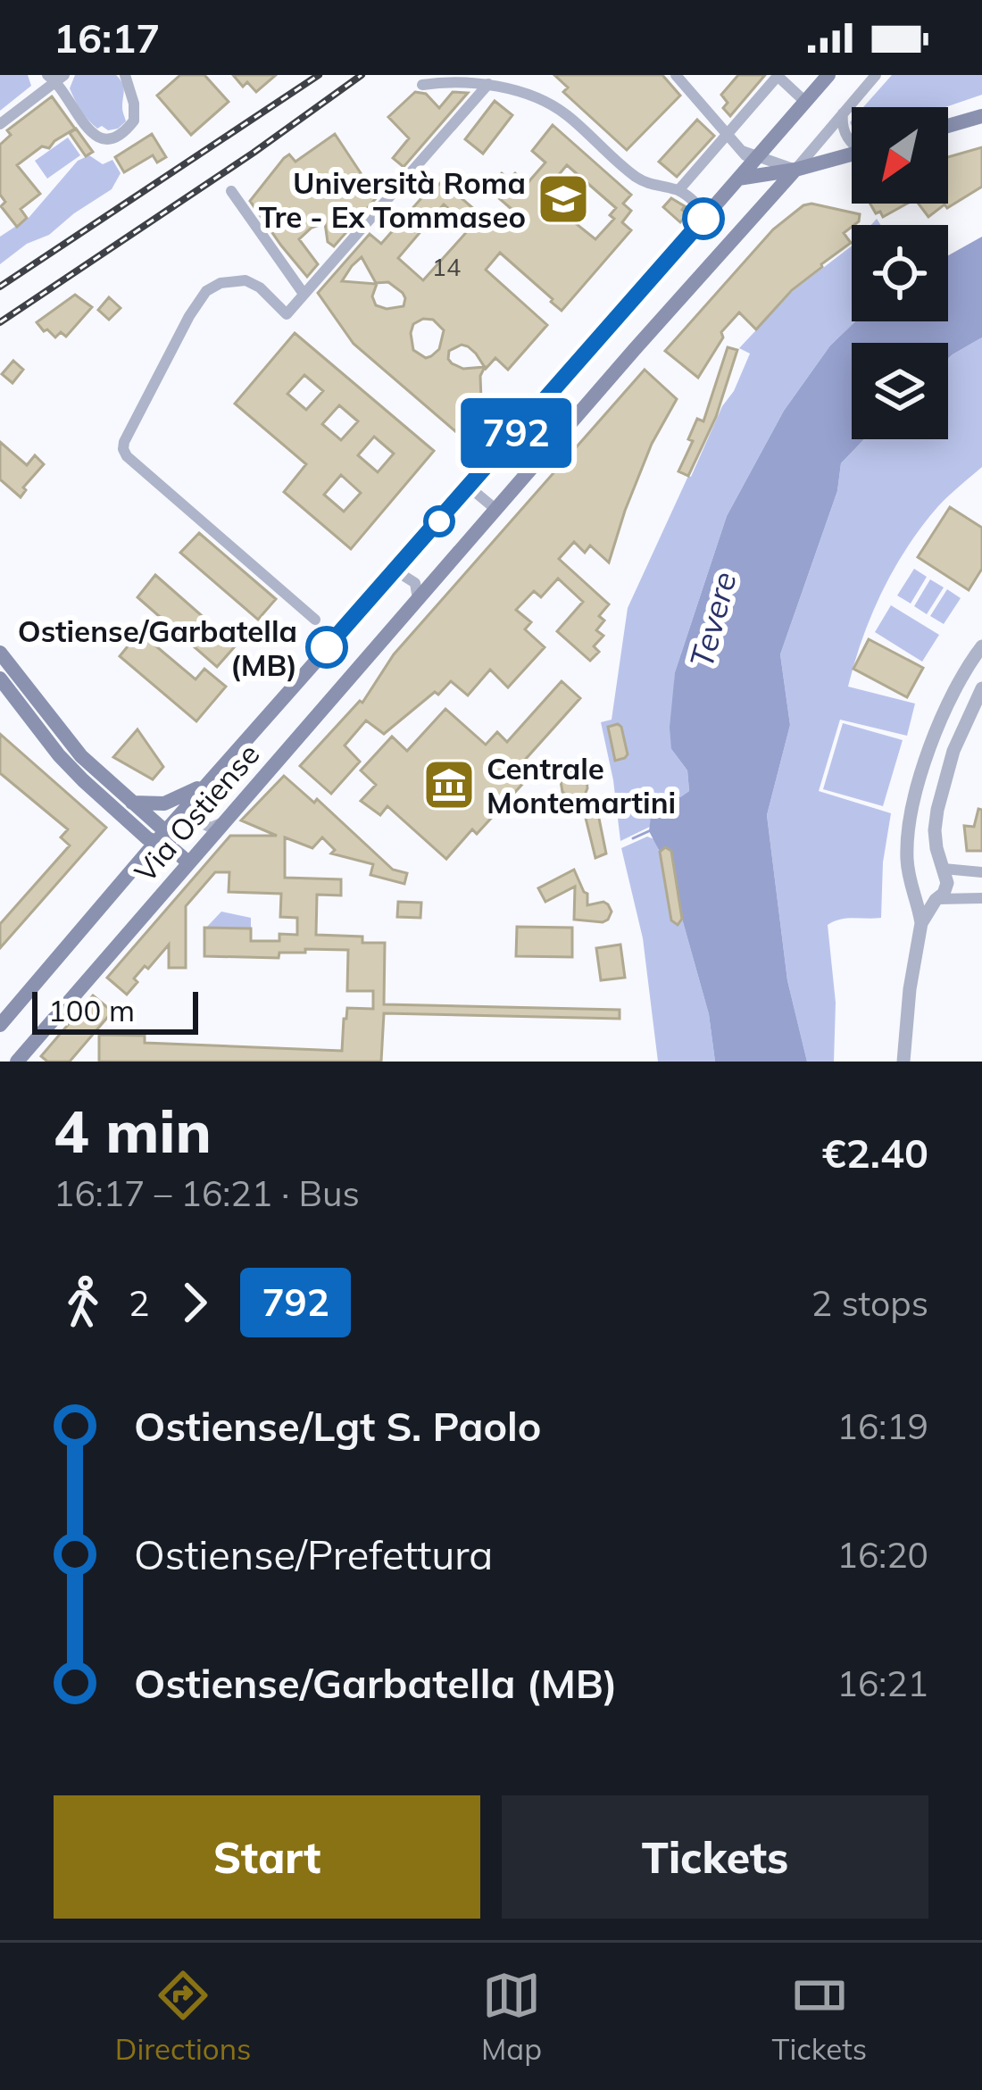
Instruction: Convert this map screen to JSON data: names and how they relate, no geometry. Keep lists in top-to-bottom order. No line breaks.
{"streets":{"main road":["Via Ostiense"]},"water":["Tevere"],"places":{"school or university":["Università Roma Tre - Ex Tommaseo"],"other":["Ostiense/Garbatella (MB)"],"museum":["Centrale Montemartini"]},"lines":["bus line 792"],"house_numbers":["14"],"scale_bar":"100 m","north":"bottom left","page":{"status":"16:17","on_map":"792","scale":"100 m","heading":["4 min","16:17 – 16:21 · Bus","€2.40"],"legs":["2","792","2 stops"],"list":[{"name":"Ostiense/Lgt S. Paolo","value":"16:19"},{"name":"Ostiense/Prefettura","value":"16:20"},{"name":"Ostiense/Garbatella (MB)","value":"16:21"}],"buttons":["Start","Tickets"],"tabs":["Directions","Map","Tickets"]}}
